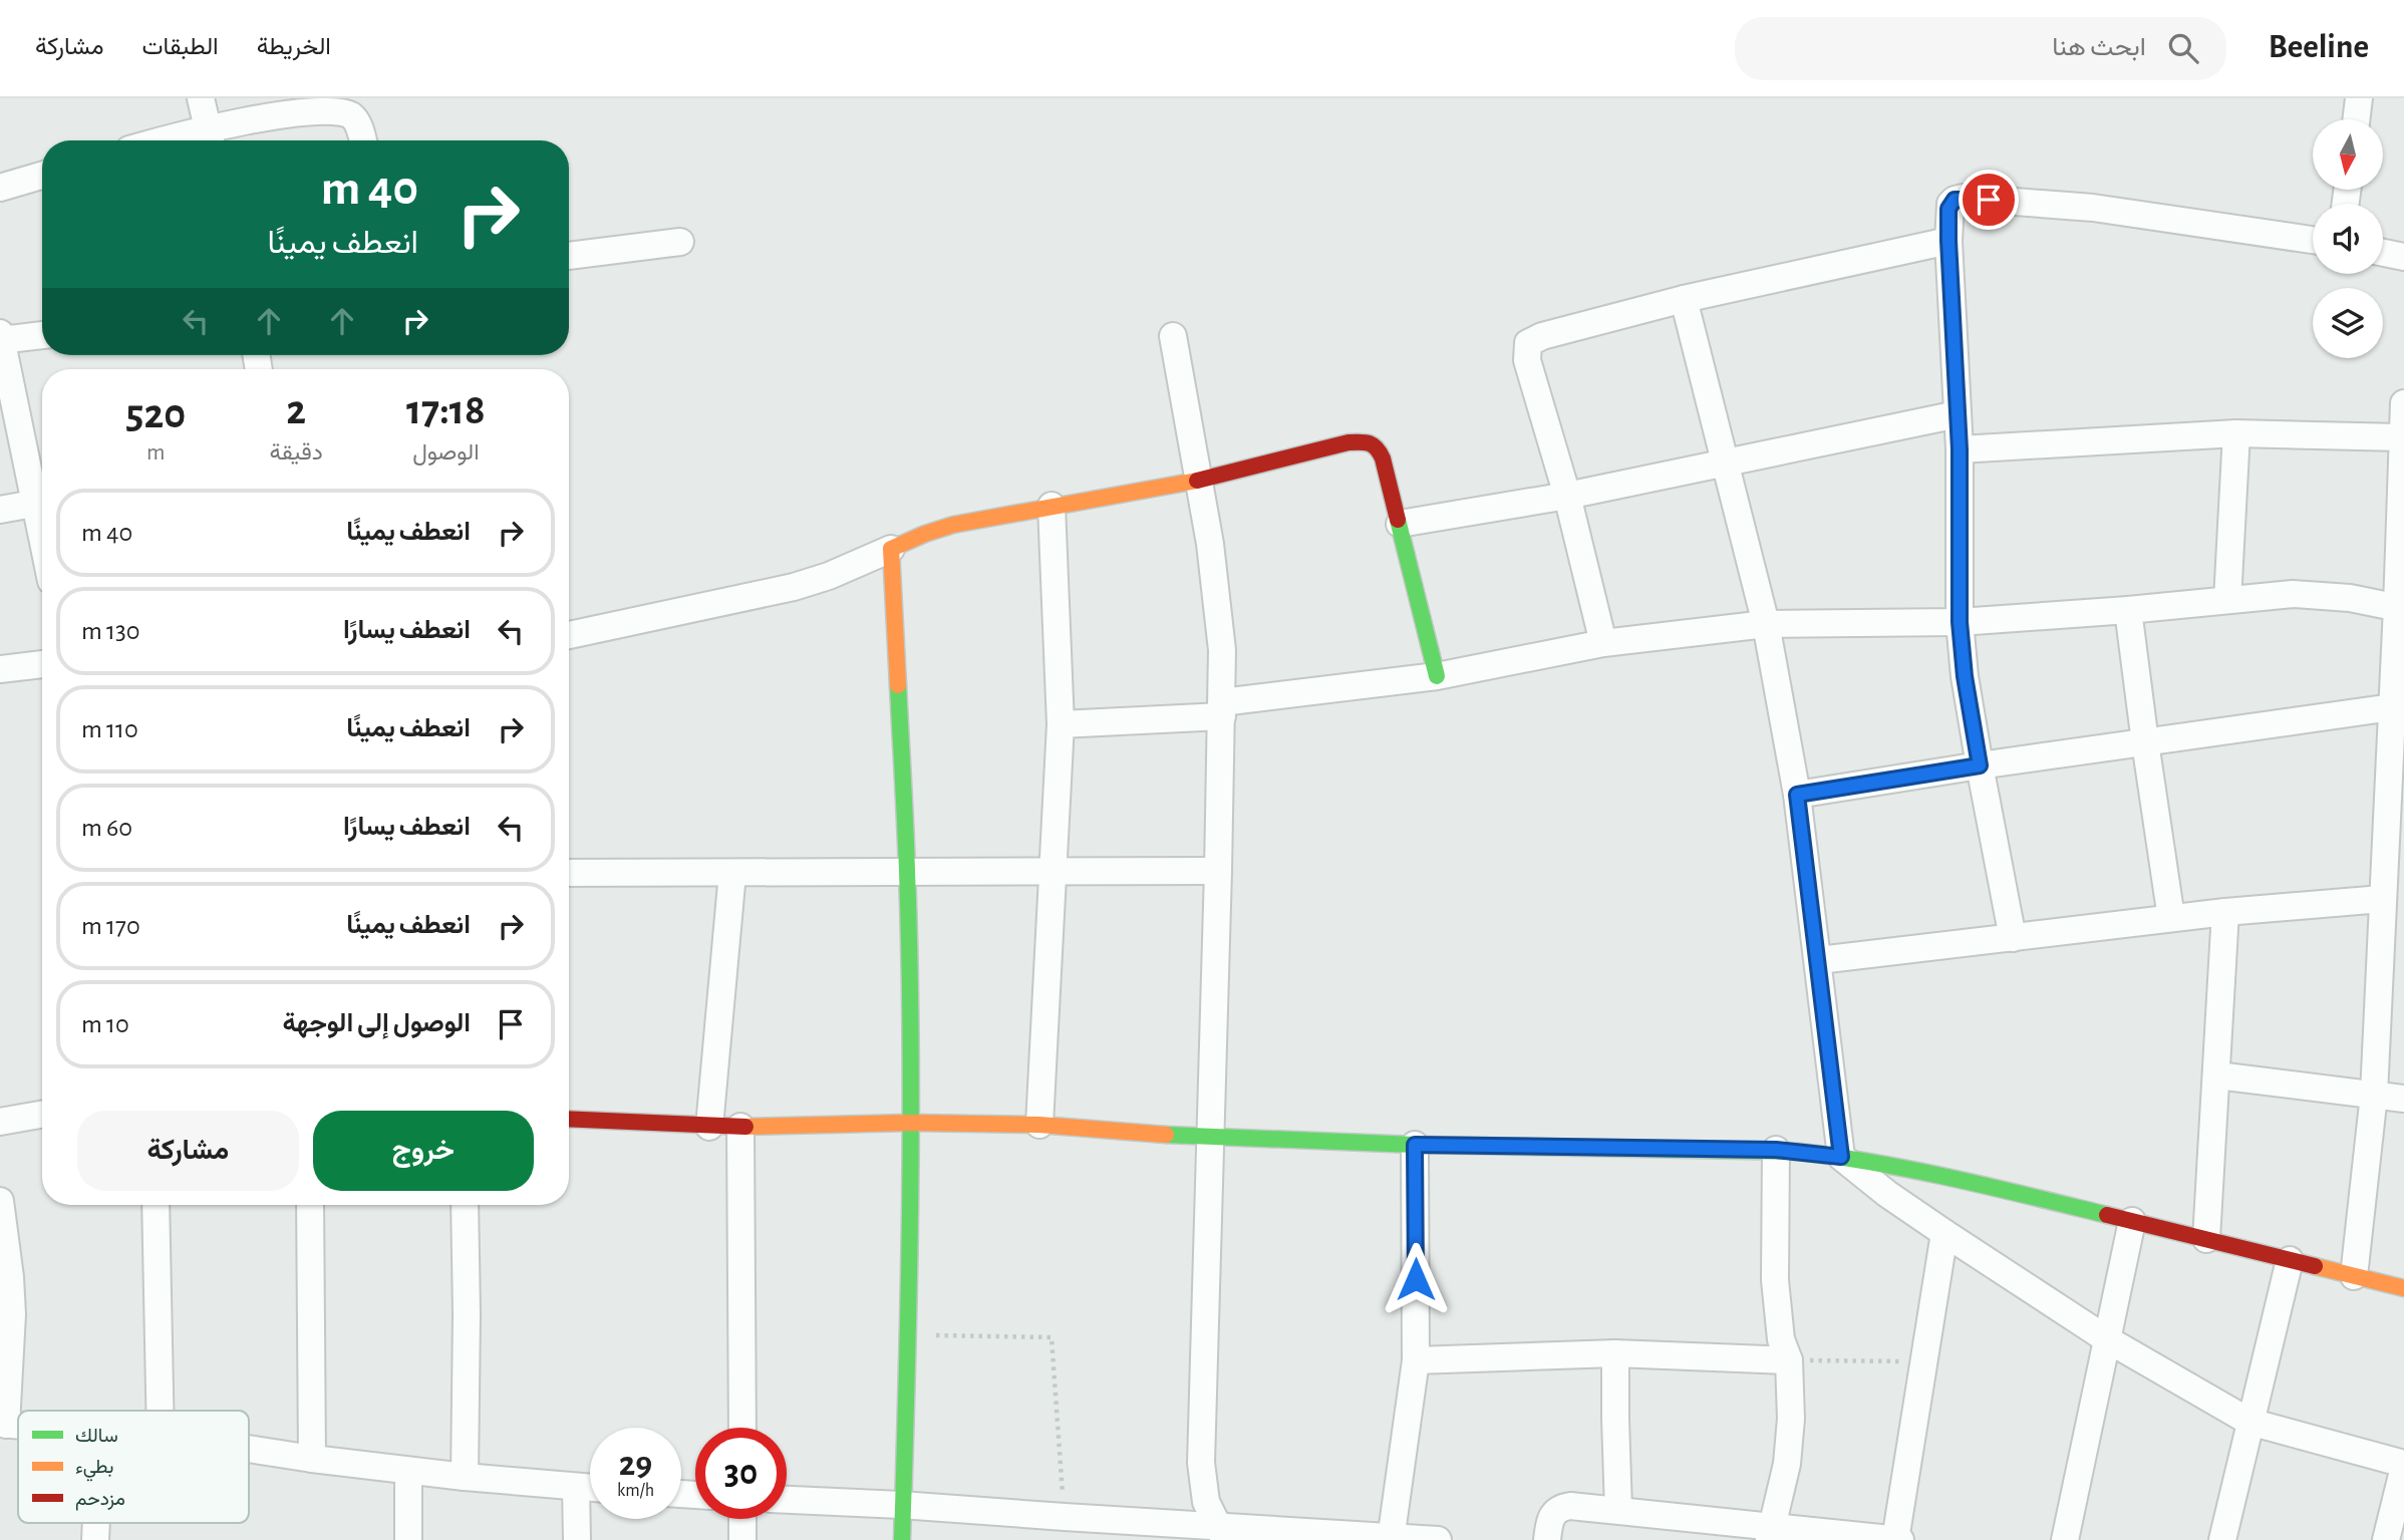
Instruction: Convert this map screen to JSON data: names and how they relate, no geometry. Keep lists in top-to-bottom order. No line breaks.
{"legend":["سالك","بطيء","مزدحم"],"north":"bottom","page":{"header":"Beeline","search":"ابحث هنا","nav":["الخريطة","الطبقات","مشاركة"],"turn":["40 m","انعطف يمينًا"],"eta":["17:18","الوصول","2","دقيقة","520","m"],"list":[{"name":"انعطف يمينًا","value":"40 m"},{"name":"انعطف يسارًا","value":"130 m"},{"name":"انعطف يمينًا","value":"110 m"},{"name":"انعطف يسارًا","value":"60 m"},{"name":"انعطف يمينًا","value":"170 m"},{"name":"الوصول إلى الوجهة","value":"10 m"}],"buttons":["خروج","مشاركة"],"speed":"29 km/h","limit":"30"}}
